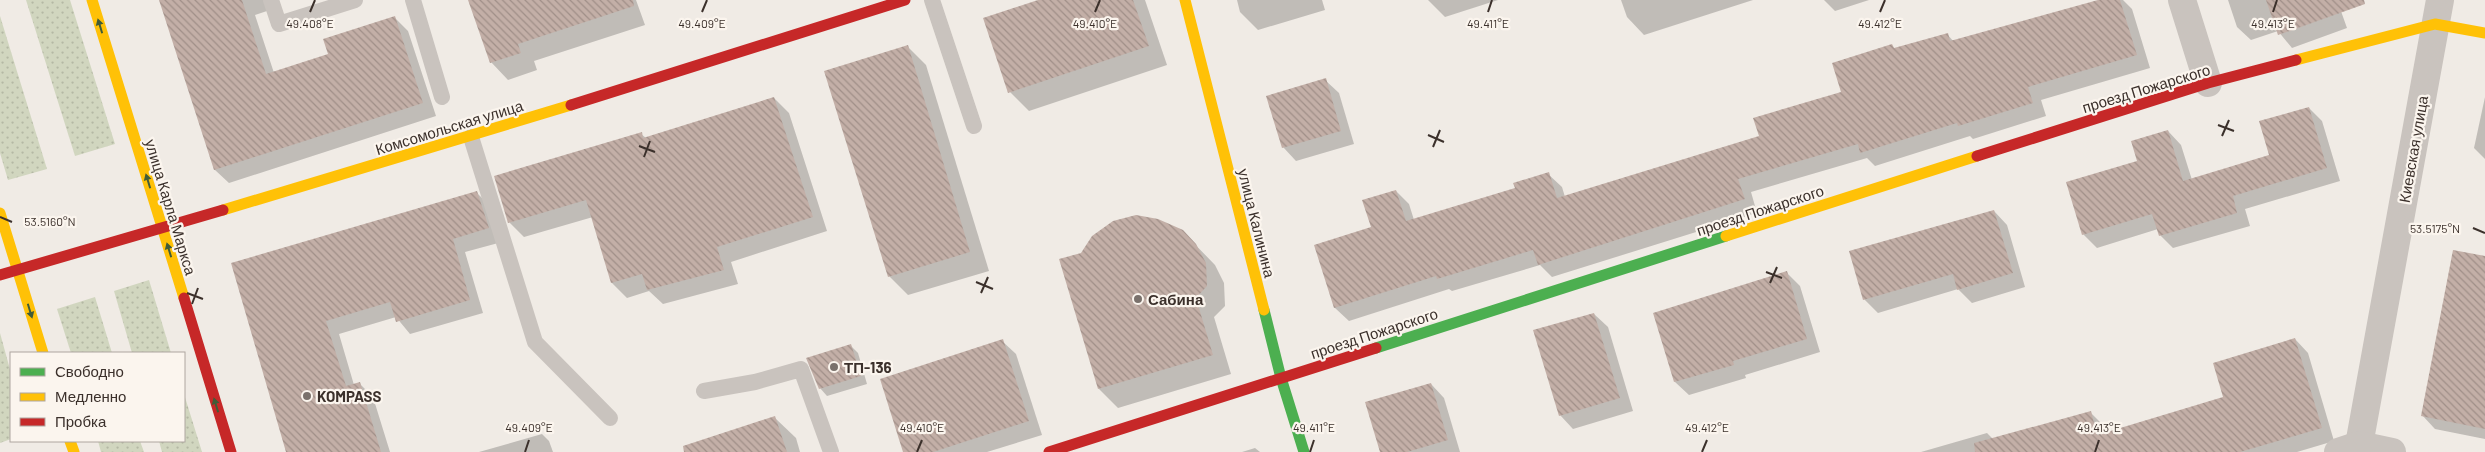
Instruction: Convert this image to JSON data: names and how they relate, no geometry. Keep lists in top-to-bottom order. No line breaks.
{"streets":{"street":["проезд Пожарского","Комсомольская улица","Киевская улица","улица Карла Маркса","улица Калинина"]},"crossings":[["проезд Пожарского","Киевская улица"],["проезд Пожарского","улица Калинина"],["Комсомольская улица","улица Карла Маркса"]],"one_way":["улица Карла Маркса"],"places":["Сабина","ТП-136","KOMPASS"],"legend":["Свободно","Медленно","Пробка"],"coordinates":["49.409°E","49.410°E","49.408°E","49.411°E","49.412°E","49.413°E","53.5160°N","53.5175°N"]}
